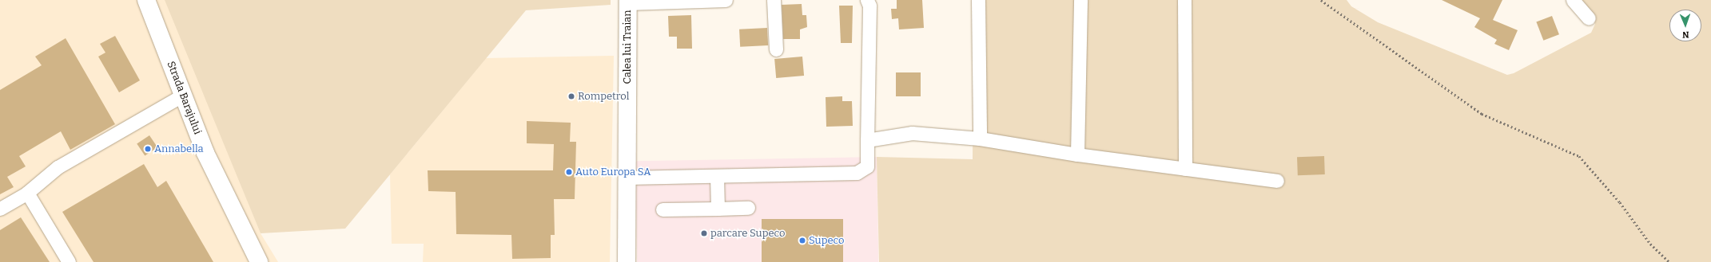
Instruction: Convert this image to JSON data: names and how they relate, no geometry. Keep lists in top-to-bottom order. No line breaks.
{"streets":{"main road":["Calea lui Traian","Strada Barajului"]},"places":["Rompetrol","Annabella","Auto Europa SA","parcare Supeco","Supeco"],"north":"bottom"}
